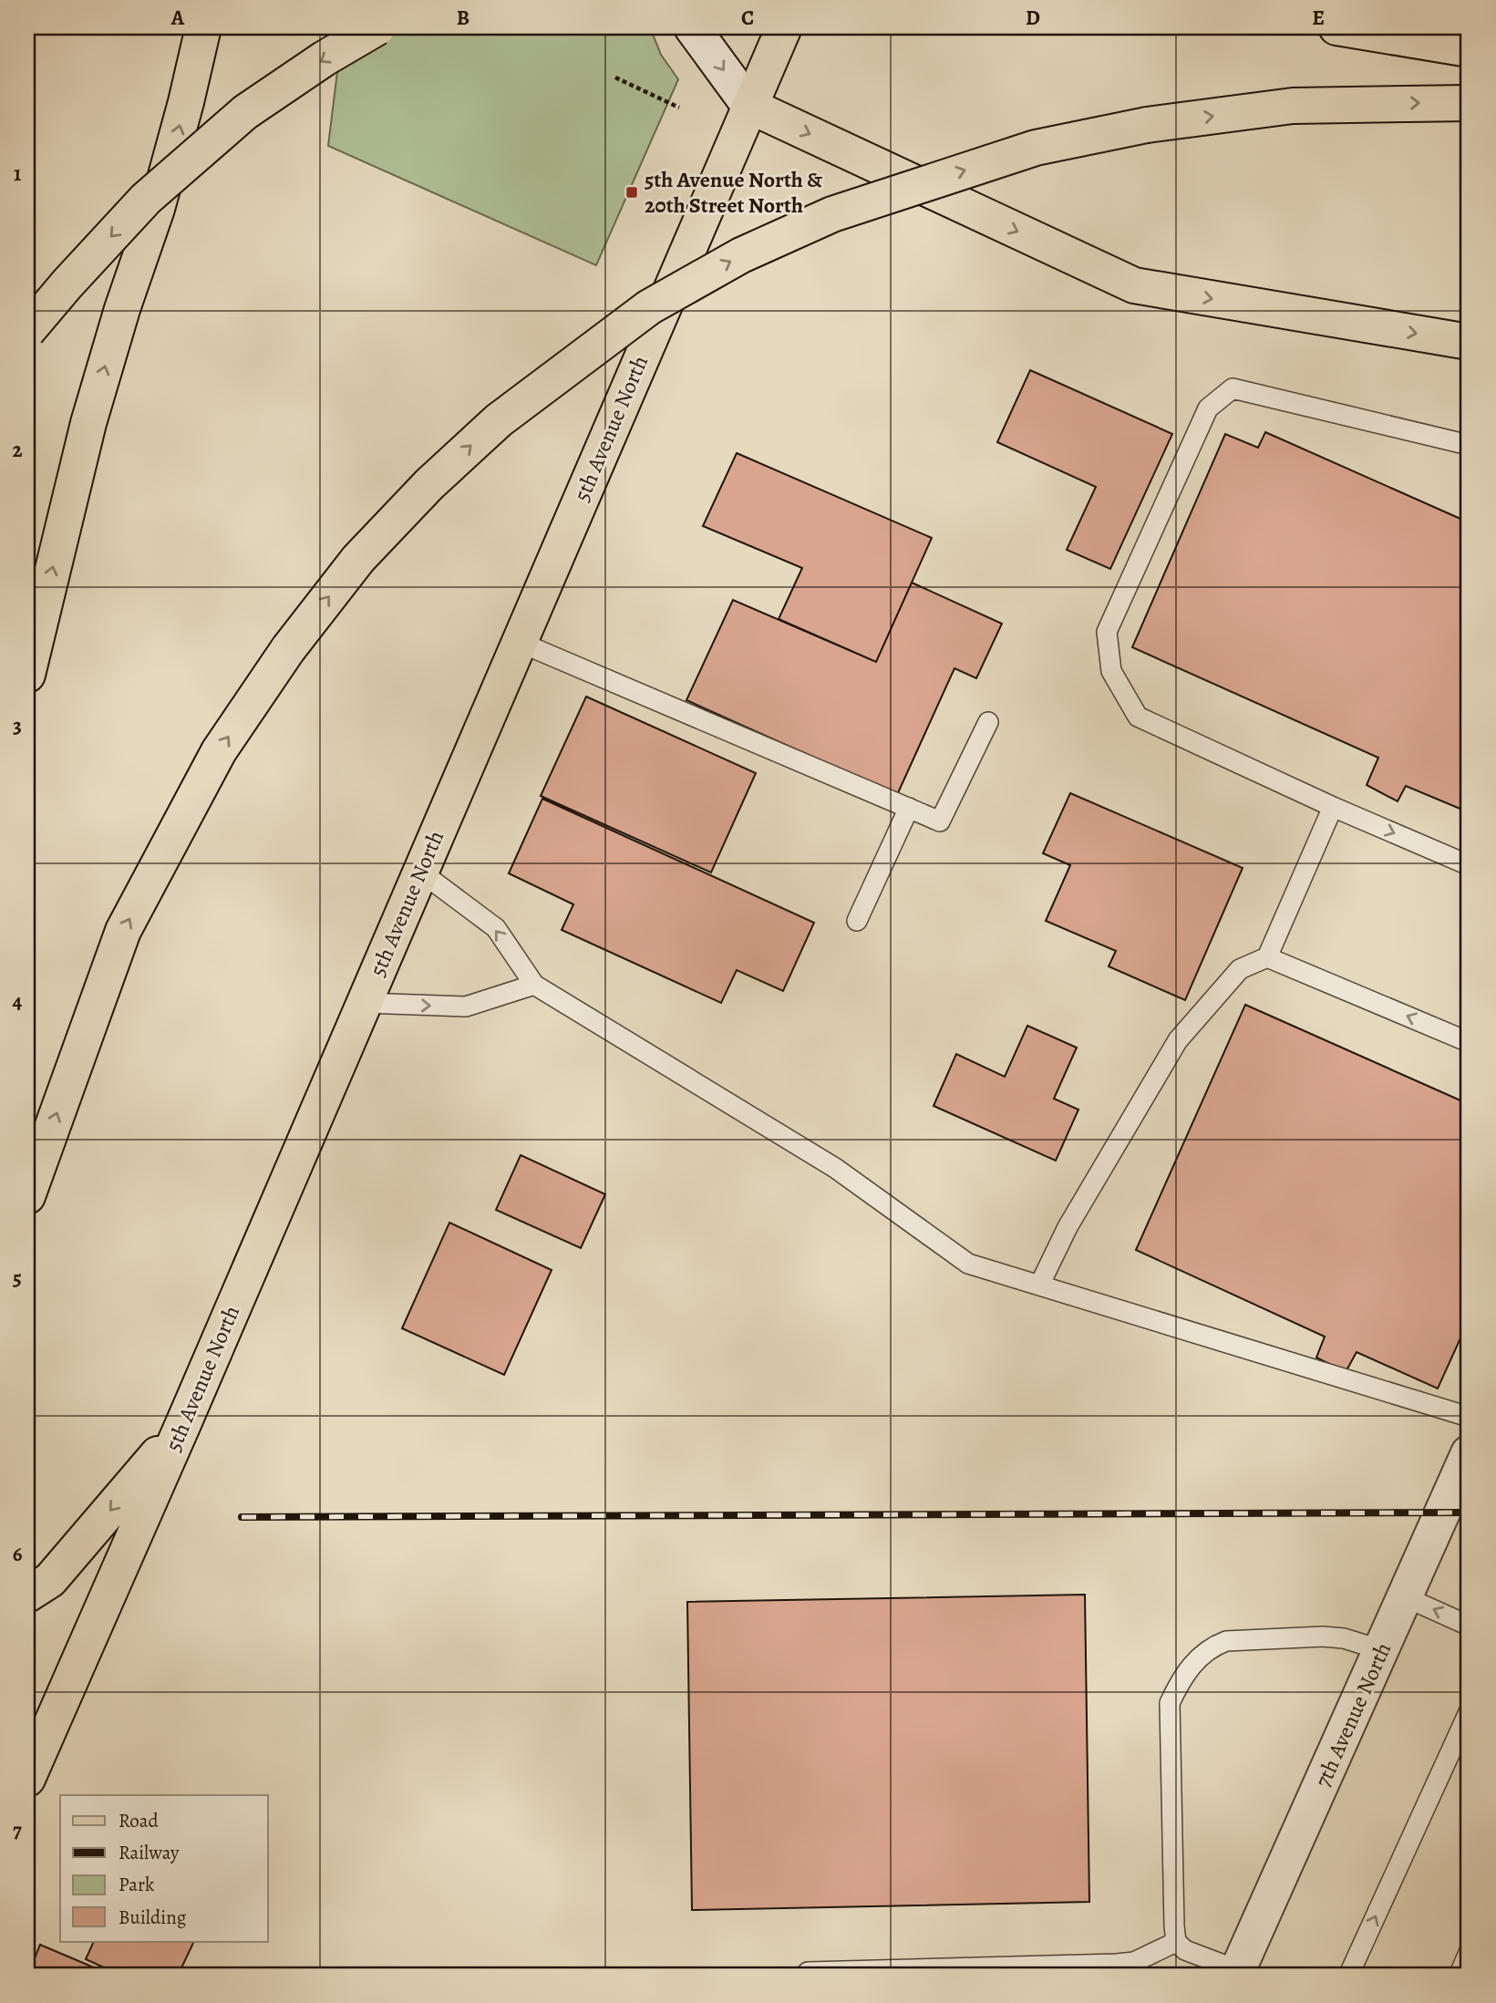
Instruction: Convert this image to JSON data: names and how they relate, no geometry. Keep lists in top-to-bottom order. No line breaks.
{"streets":{"main road":["5th Avenue North"],"street":["7th Avenue North"]},"places":{"transit":["5th Avenue North & 20th Street North"]},"legend":["Road","Railway","Park","Building"],"grid":{"columns":["A","B","C","D","E"],"rows":["1","2","3","4","5","6","7"]}}
